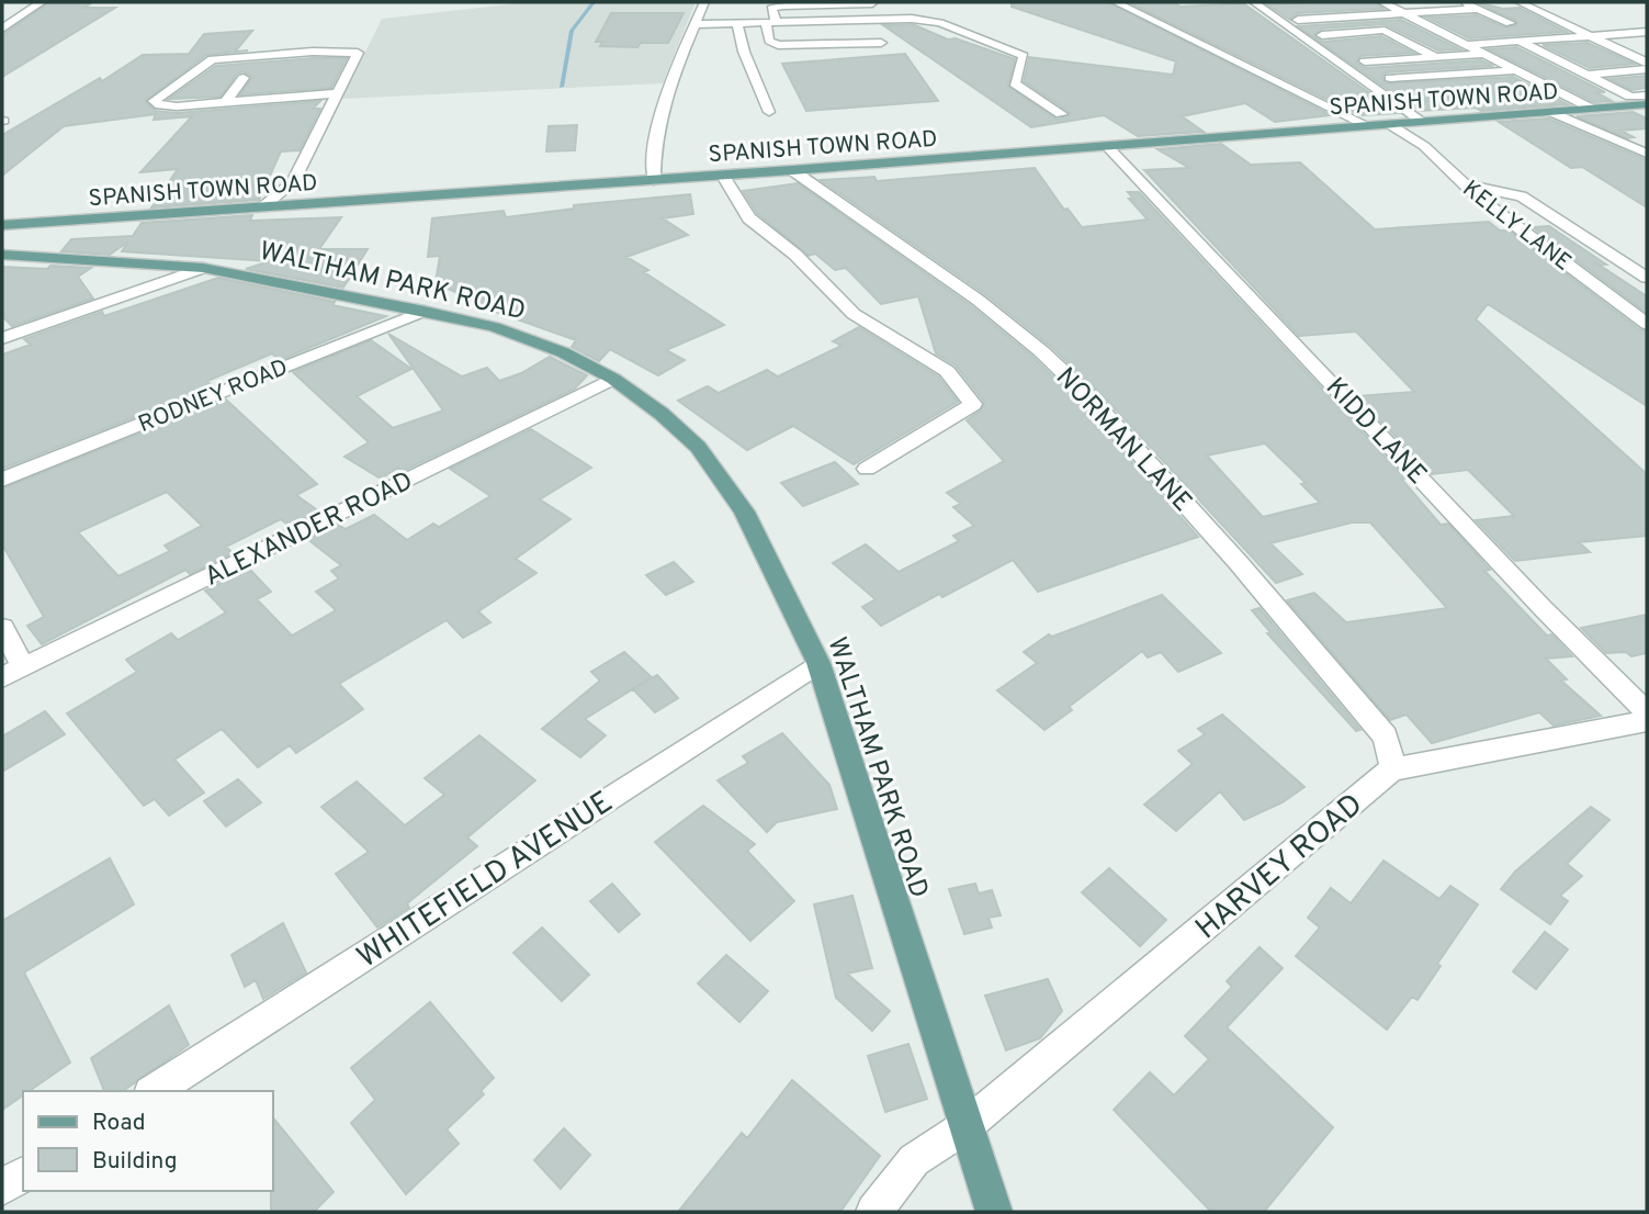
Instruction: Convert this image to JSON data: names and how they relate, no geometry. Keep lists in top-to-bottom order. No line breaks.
{"streets":{"main road":["SPANISH TOWN ROAD","WALTHAM PARK ROAD"],"street":["KELLY LANE","RODNEY ROAD","KIDD LANE","NORMAN LANE","ALEXANDER ROAD","HARVEY ROAD","WHITEFIELD AVENUE"]},"crossings":[["SPANISH TOWN ROAD","KELLY LANE"],["SPANISH TOWN ROAD","KIDD LANE"],["SPANISH TOWN ROAD","NORMAN LANE"],["WALTHAM PARK ROAD","RODNEY ROAD"],["WALTHAM PARK ROAD","ALEXANDER ROAD"],["WALTHAM PARK ROAD","HARVEY ROAD"],["WALTHAM PARK ROAD","WHITEFIELD AVENUE"],["NORMAN LANE","HARVEY ROAD"]],"legend":["Road","Building"]}
